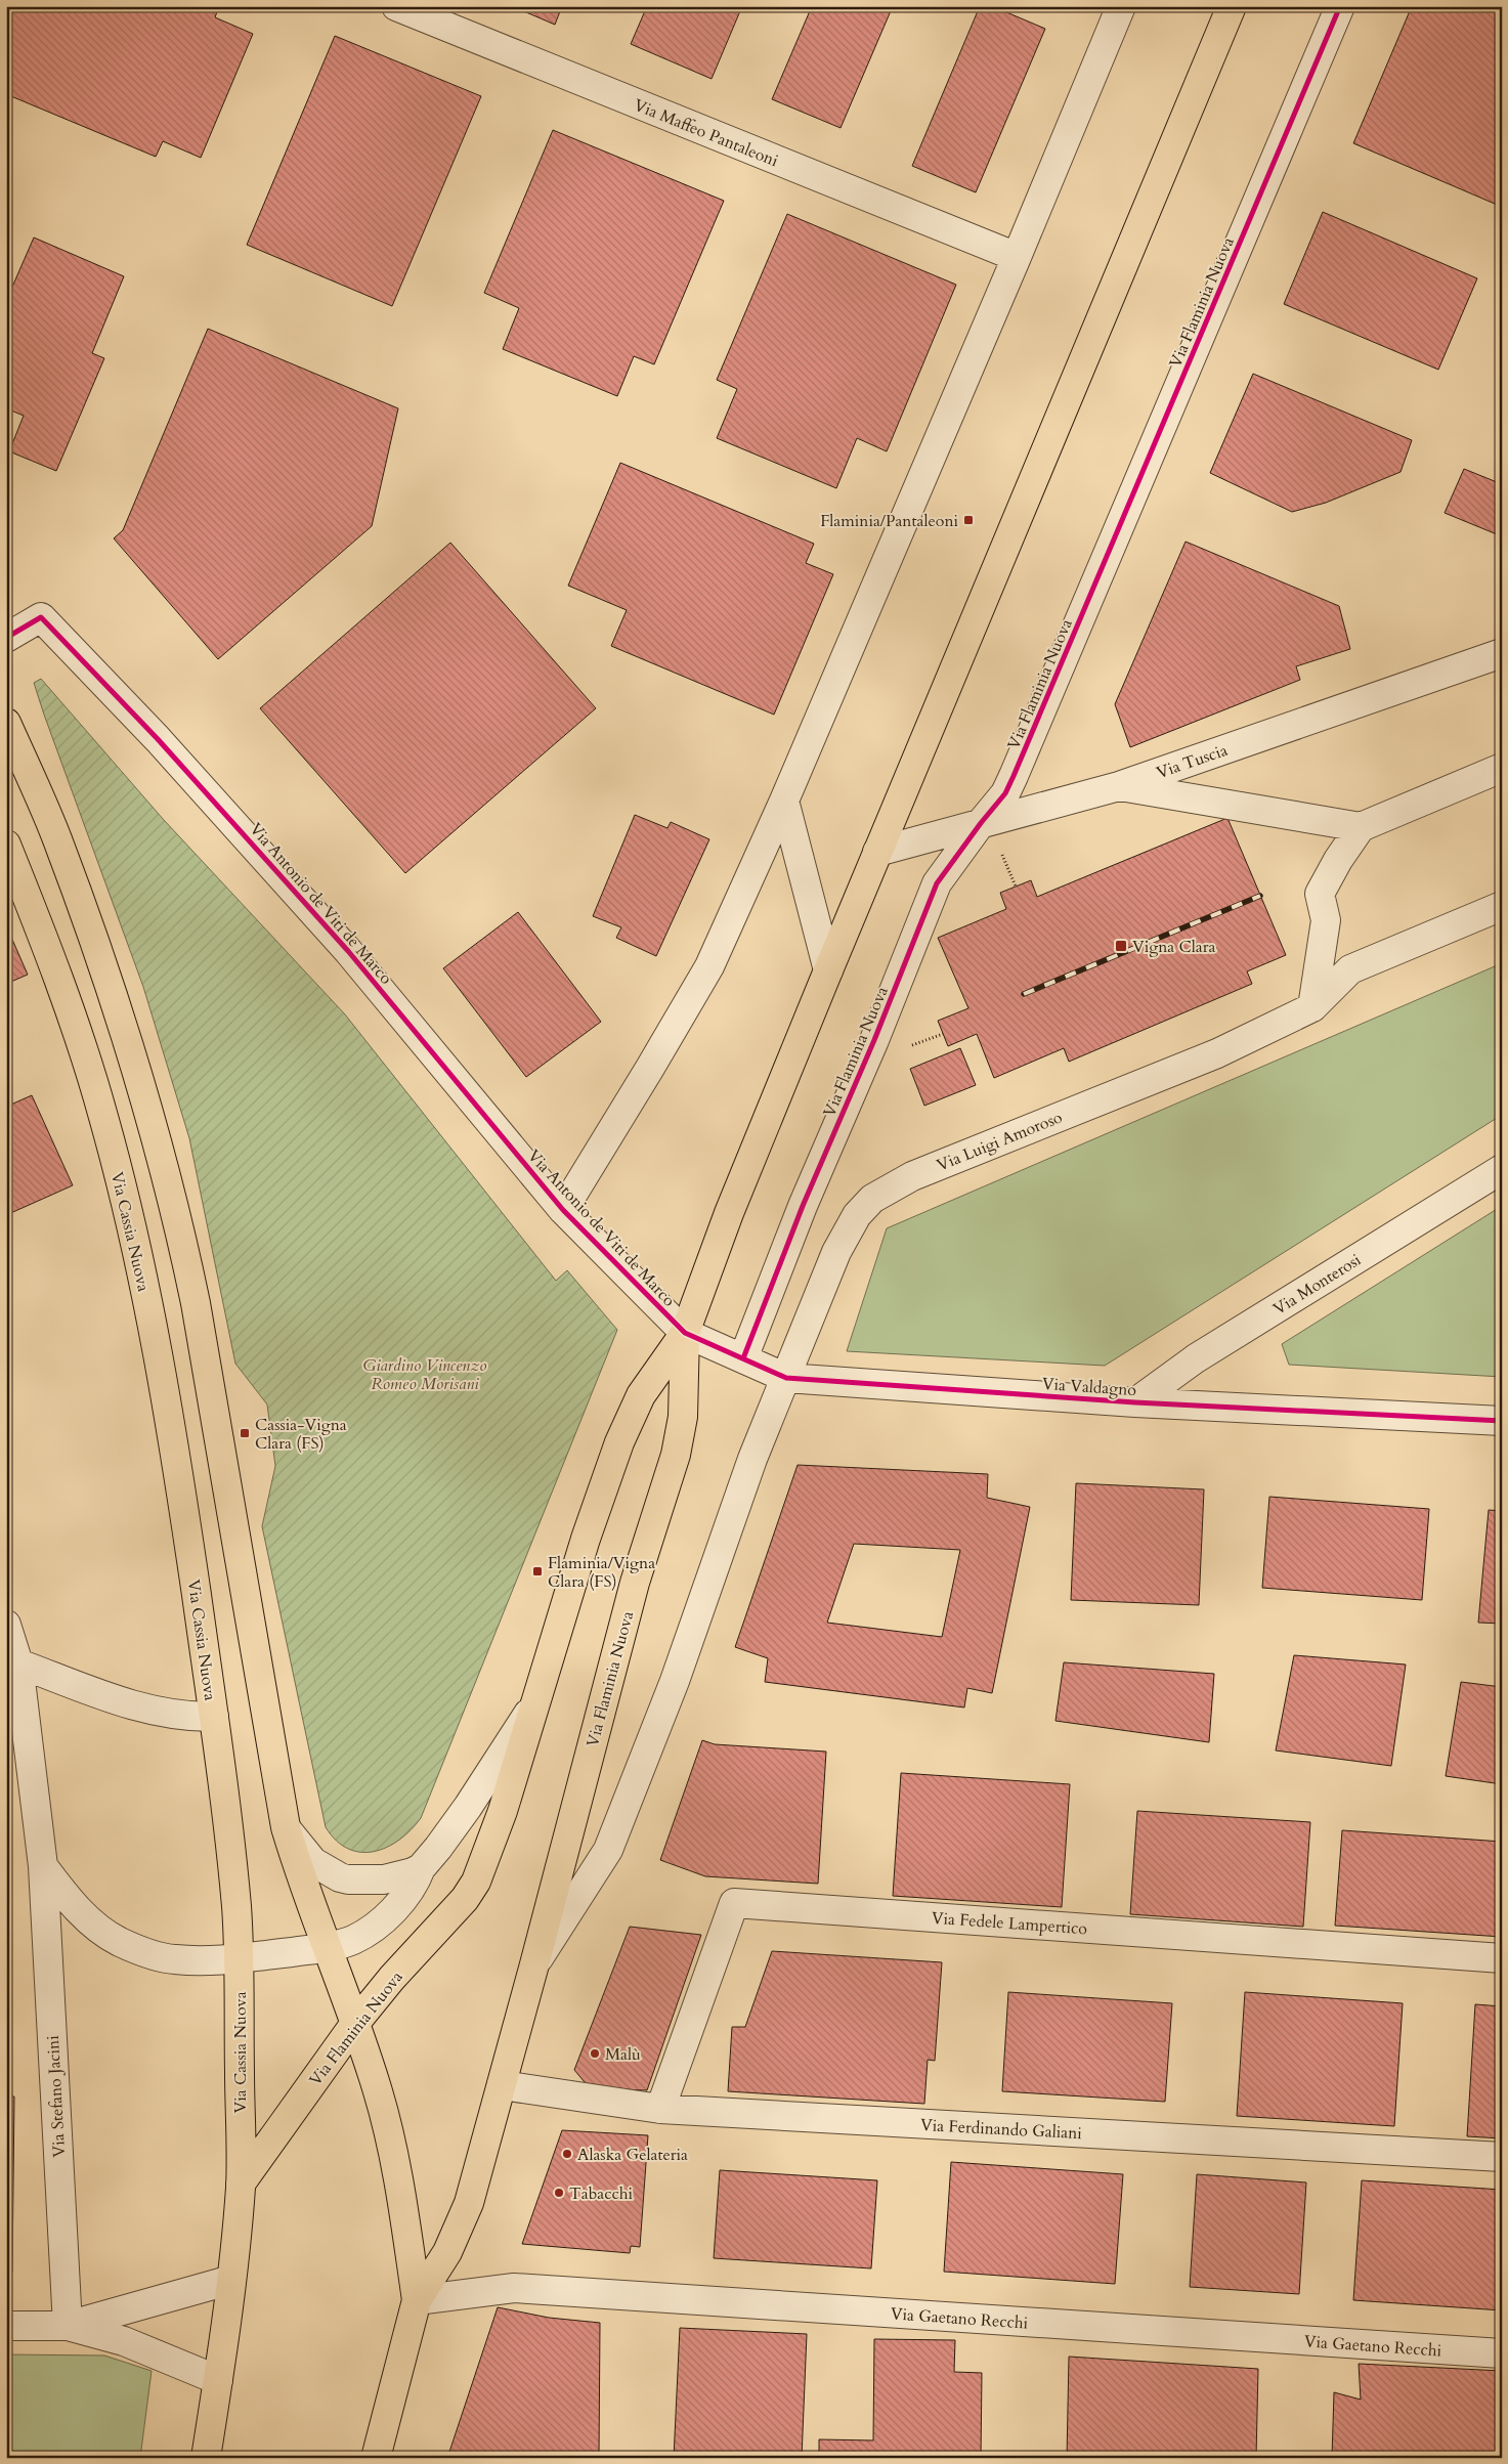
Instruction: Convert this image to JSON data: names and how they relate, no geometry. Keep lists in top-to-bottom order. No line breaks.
{"streets":{"main road":["Via Flaminia Nuova","Via Cassia Nuova"],"street":["Via Maffeo Pantaleoni","Via Tuscia","Via Antonio de Viti de Marco","Via Luigi Amoroso","Via Monterosi","Via Valdagno","Via Fedele Lampertico","Via Stefano Jacini","Via Ferdinando Galiani","Via Gaetano Recchi"]},"crossings":[["Via Flaminia Nuova","Via Tuscia"],["Via Flaminia Nuova","Via Antonio de Viti de Marco"],["Via Flaminia Nuova","Via Luigi Amoroso"],["Via Flaminia Nuova","Via Cassia Nuova"],["Via Flaminia Nuova","Via Valdagno"],["Via Flaminia Nuova","Via Ferdinando Galiani"],["Via Flaminia Nuova","Via Gaetano Recchi"],["Via Antonio de Viti de Marco","Via Valdagno"],["Via Luigi Amoroso","Via Valdagno"],["Via Monterosi","Via Valdagno"],["Via Fedele Lampertico","Via Ferdinando Galiani"]],"parks":["Giardino Vincenzo Romeo Morisani"],"places":{"transit":["Flaminia/Pantaleoni","Vigna Clara","Cassia-Vigna Clara (FS)","Flaminia/Vigna Clara (FS)"],"other":["Malù","Alaska Gelateria","Tabacchi"]}}
